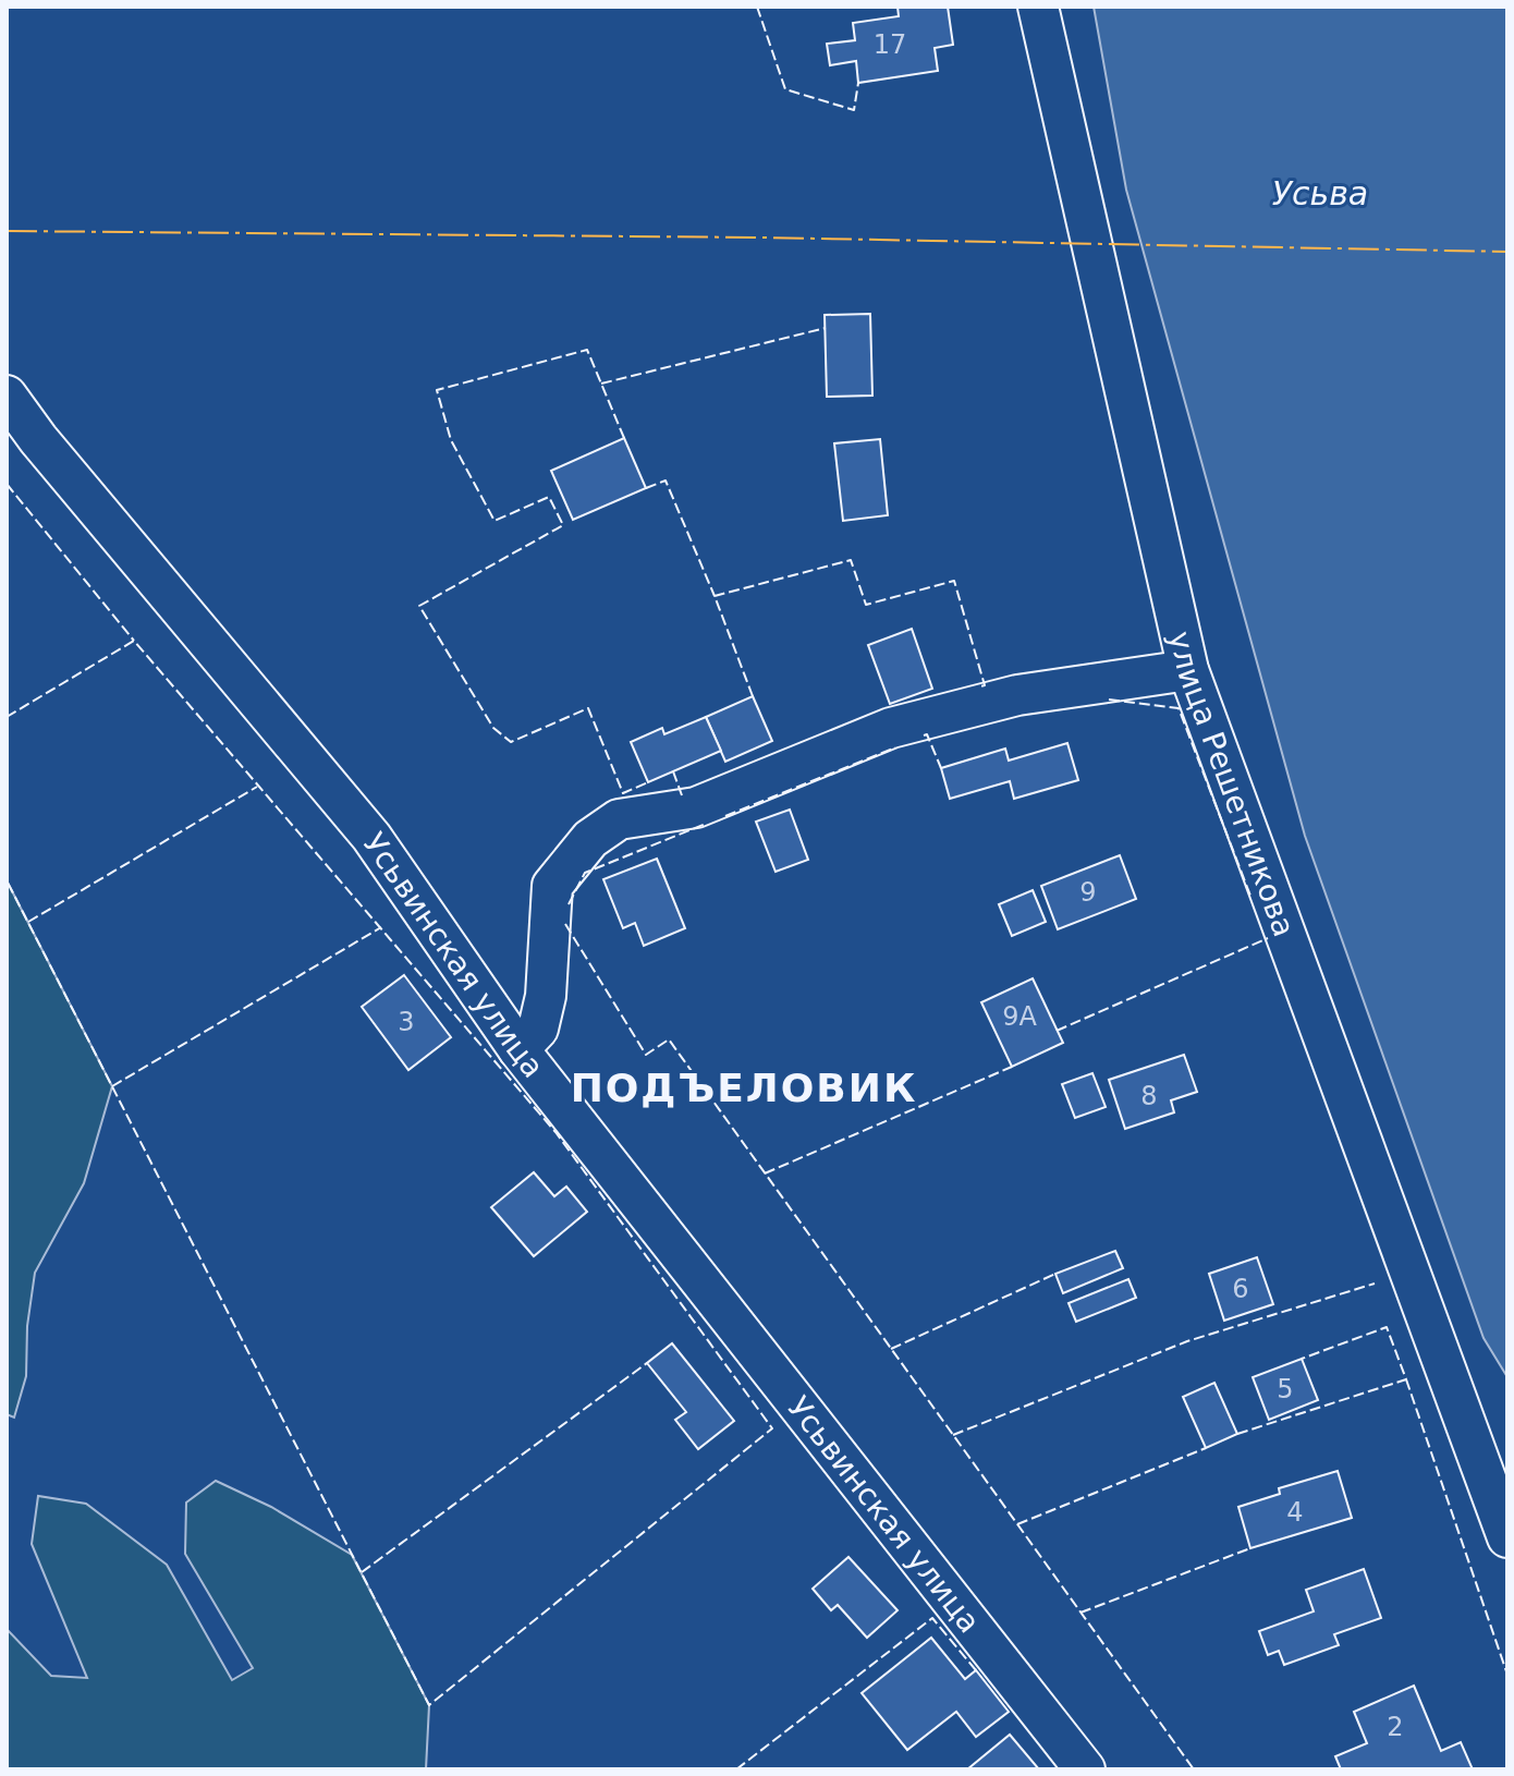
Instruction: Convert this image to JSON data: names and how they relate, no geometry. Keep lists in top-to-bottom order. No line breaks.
{"streets":{"street":["улица Решетникова","Усьвинская улица"]},"districts":["ПОДЪЕЛОВИК"],"water":["Усьва"],"house_numbers":["17","9","9А","3","8","6","5","4","2"]}
